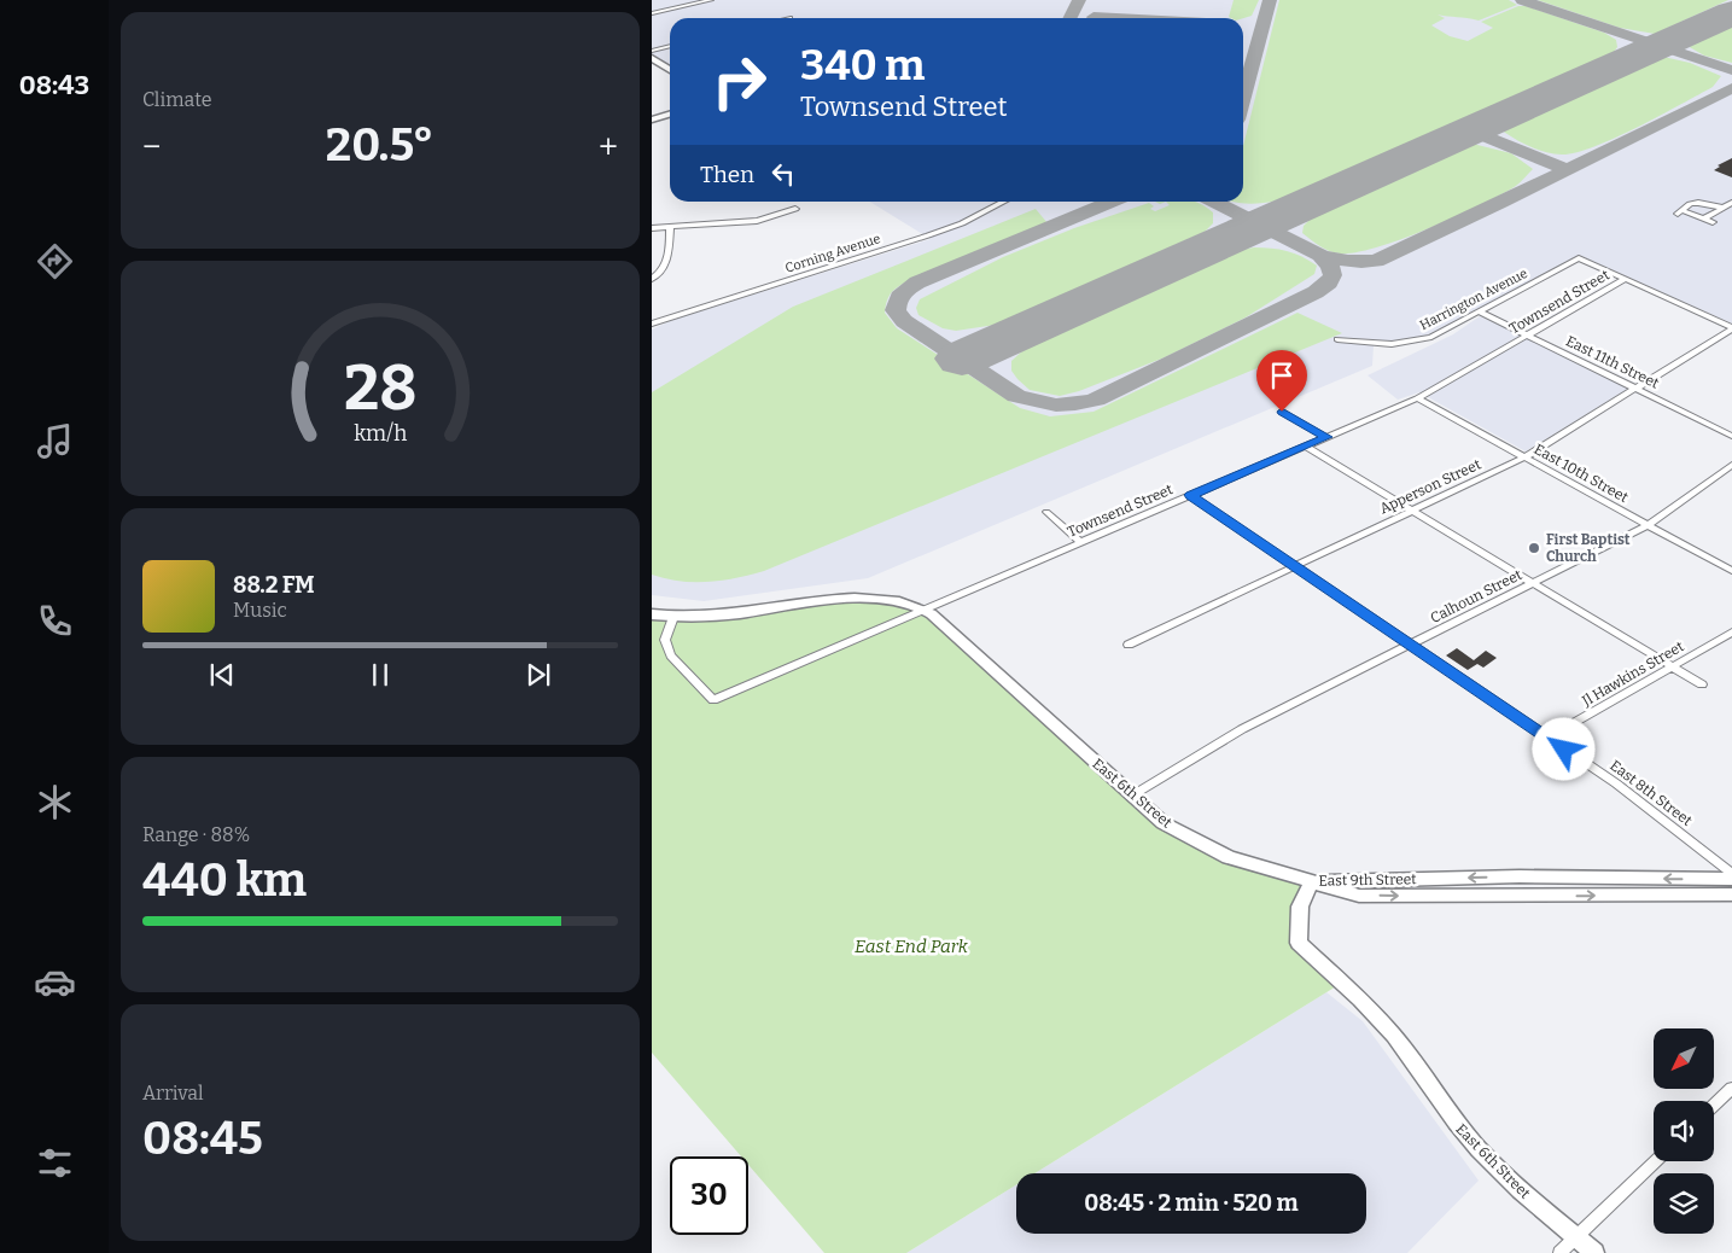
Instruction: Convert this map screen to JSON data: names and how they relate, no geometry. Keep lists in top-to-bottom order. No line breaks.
{"streets":{"main road":["East 6th Street","East 9th Street"],"street":["Corning Avenue","Harrington Avenue","Townsend Street","East 11th Street","East 10th Street","Apperson Street","Calhoun Street","Jl Hawkins Street","East 8th Street"]},"crossings":[["Harrington Avenue","Townsend Street"],["Harrington Avenue","East 11th Street"],["Townsend Street","East 11th Street"],["Townsend Street","East 10th Street"],["Townsend Street","East 6th Street"],["Townsend Street","East 8th Street"],["East 11th Street","Apperson Street"],["East 10th Street","Apperson Street"],["East 10th Street","Calhoun Street"],["Apperson Street","East 8th Street"],["Calhoun Street","East 6th Street"],["Calhoun Street","East 8th Street"],["Jl Hawkins Street","East 8th Street"],["East 6th Street","East 9th Street"],["East 8th Street","East 9th Street"]],"parks":["East End Park"],"places":["First Baptist Church"],"north":"bottom left","page":{"tabs":"08:43","tile":["Climate",["Range · 88%","440 km"],["Arrival","08:45"]],"turn":["340 m","Townsend Street"],"heat":["−","20.5°","+"],"then":"Then","song":["88.2 FM","Music"],"limit":"30","trip":"08:45 · 2 min · 520 m","gauge":["28","km/h"]}}
